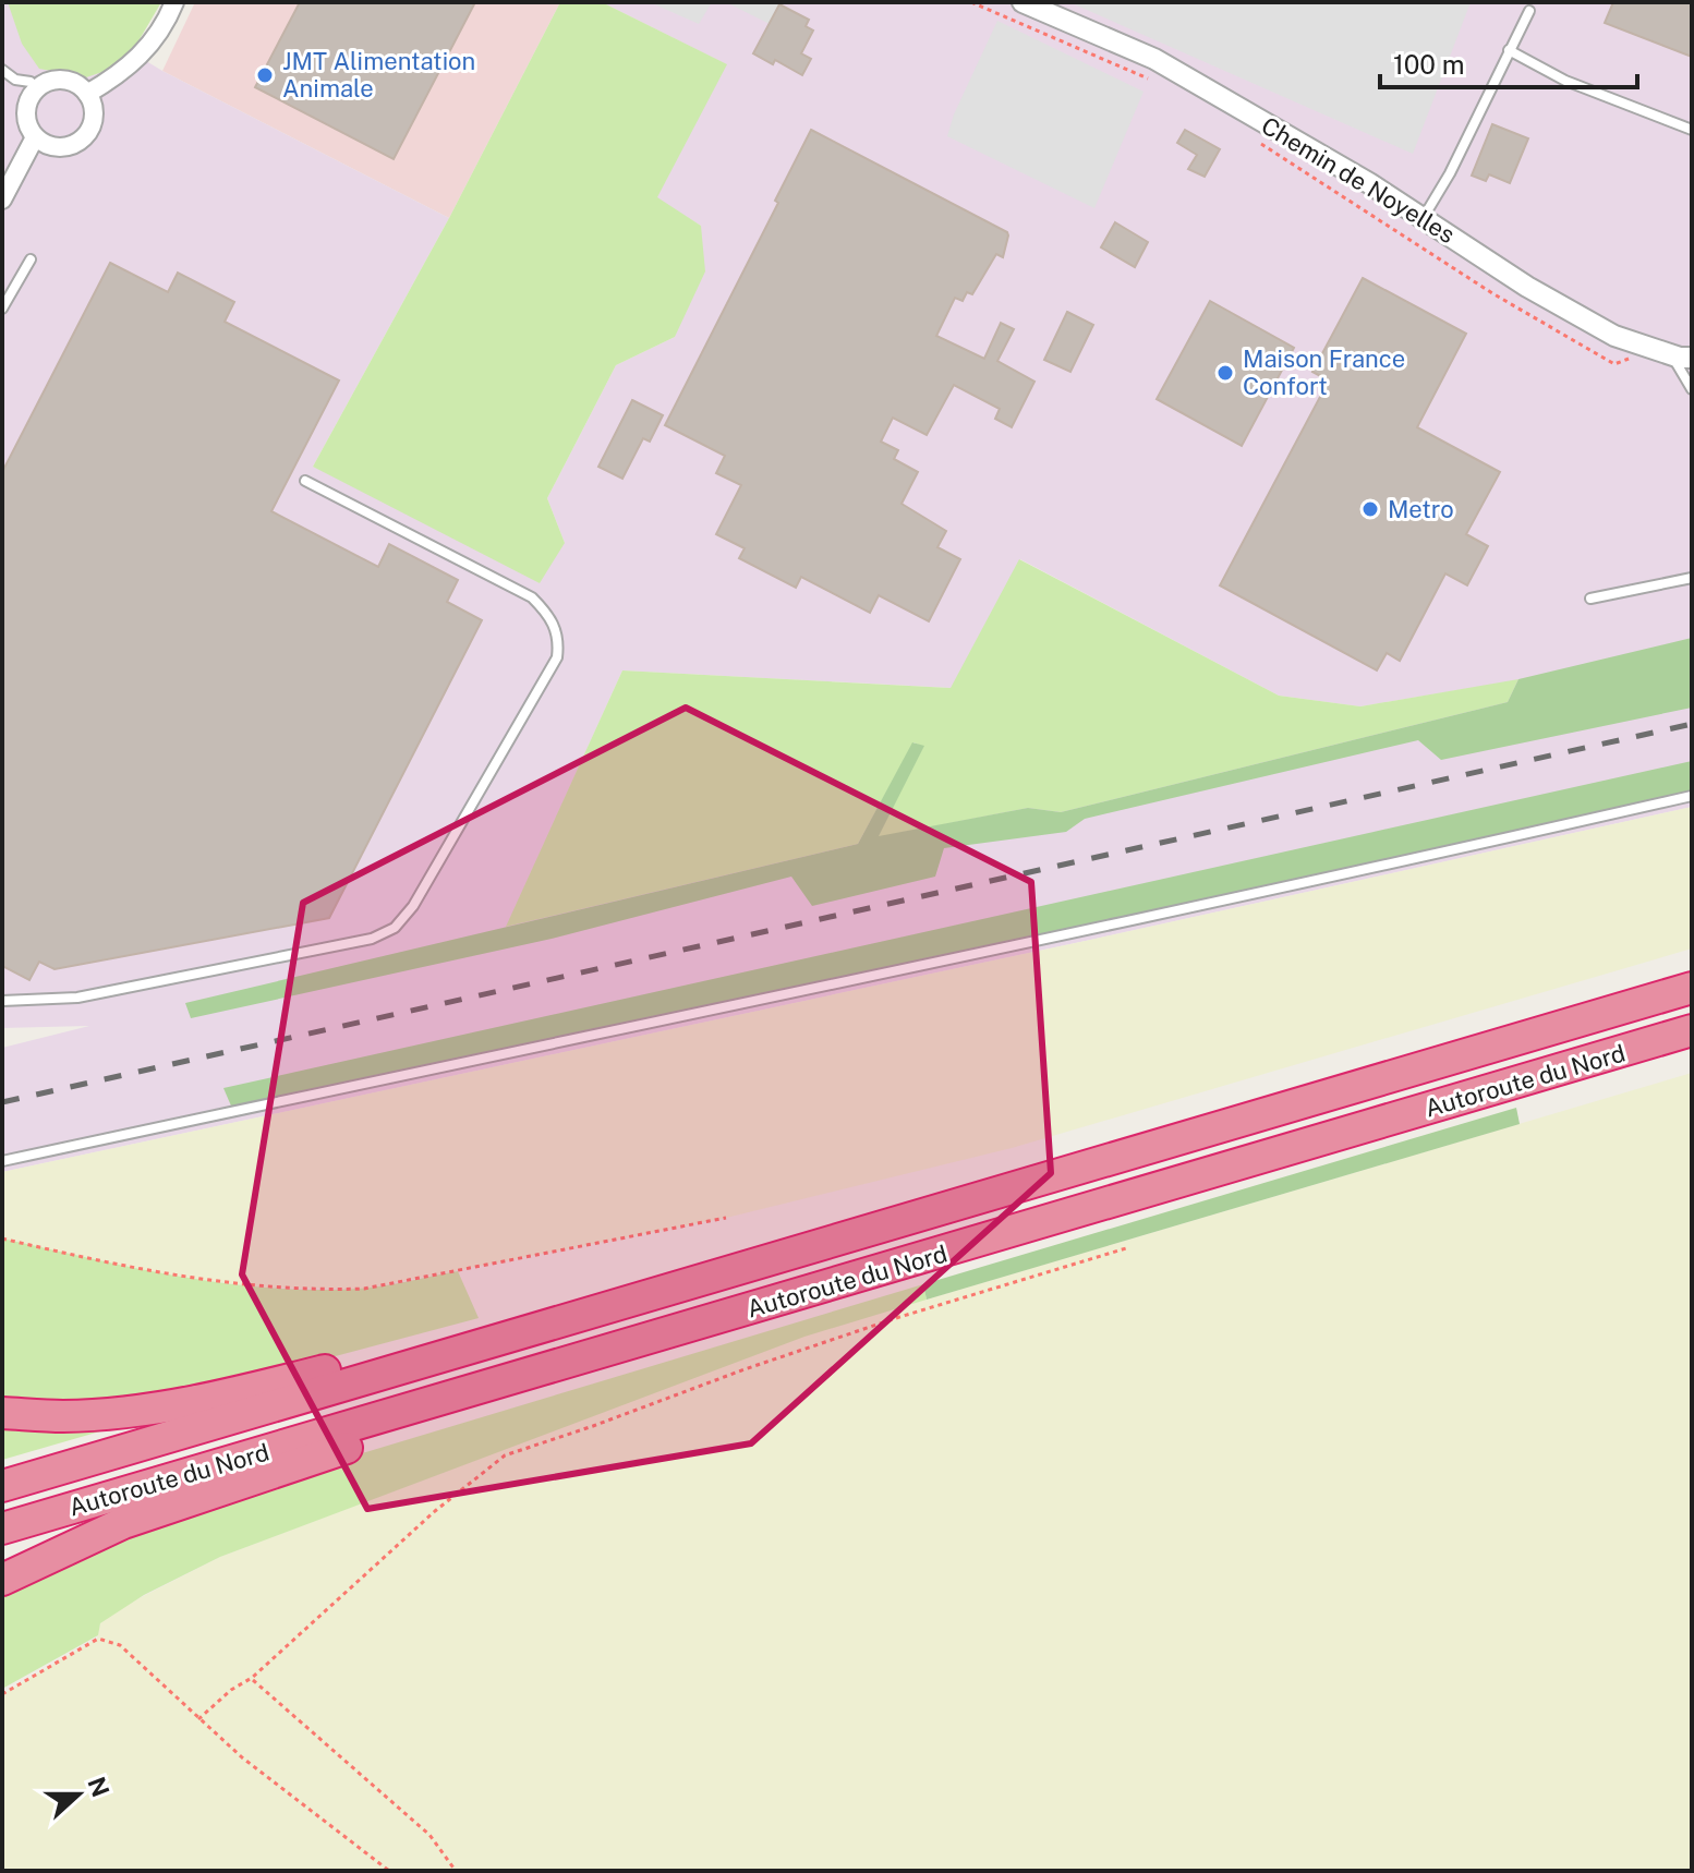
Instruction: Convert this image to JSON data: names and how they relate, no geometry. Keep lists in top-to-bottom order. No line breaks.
{"streets":{"highway":["Autoroute du Nord"],"street":["Chemin de Noyelles"]},"places":["JMT Alimentation Animale","Maison France Confort","Metro"],"scale_bar":"100 m","north":"right"}
